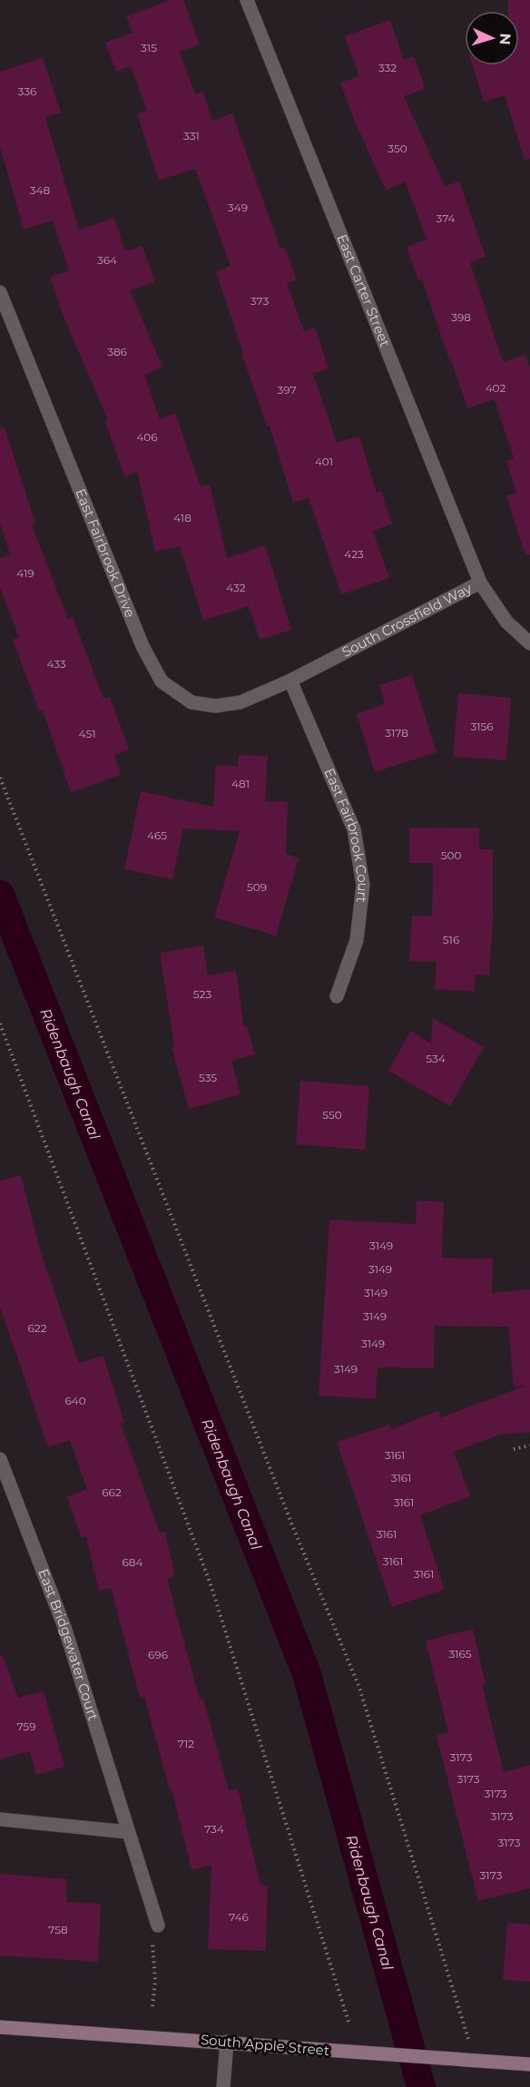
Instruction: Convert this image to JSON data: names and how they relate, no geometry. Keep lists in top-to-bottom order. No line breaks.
{"streets":{"main road":["South Apple Street"],"street":["East Carter Street","East Fairbrook Drive","South Crossfield Way","East Fairbrook Court","East Bridgewater Court"]},"crossings":[["East Carter Street","South Crossfield Way"],["East Fairbrook Drive","South Crossfield Way"],["East Fairbrook Drive","East Fairbrook Court"],["South Crossfield Way","East Fairbrook Court"]],"water":["Ridenbaugh Canal"],"house_numbers":["315","332","336","331","350","348","349","374","364","373","398","386","402","397","406","401","418","423","419","432","433","3156","3178","451","481","465","500","509","516","523","534","535","550","3149","3149","3149","3149","622","3149","3149","640","3161","3161","662","3161","3161","3161","684","3161","3165","696","759","712","3173","3173","3173","3173","734","3173","3173","746","758"],"north":"right"}
